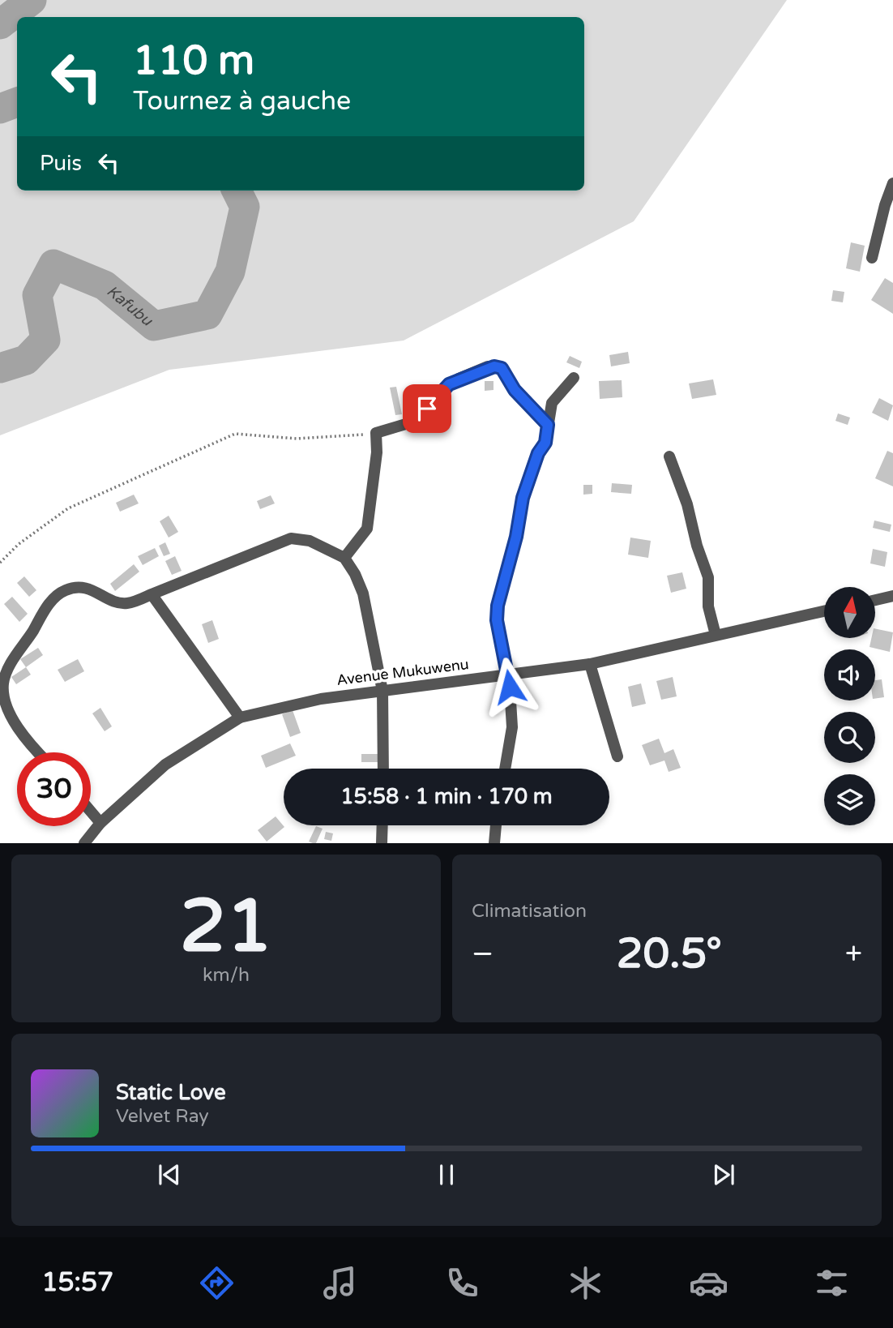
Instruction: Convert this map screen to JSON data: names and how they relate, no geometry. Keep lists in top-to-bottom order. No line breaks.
{"streets":{"street":["Avenue Mukuwenu"]},"water":["Kafubu"],"north":"top","page":{"turn":["110 m","Tournez à gauche"],"then":"Puis","limit":"30","trip":"15:58 · 1 min · 170 m","tile":[["21","km/h"],"Climatisation"],"heat":["−","20.5°","+"],"song":["Static Love","Velvet Ray"],"tabs":"15:57"}}
